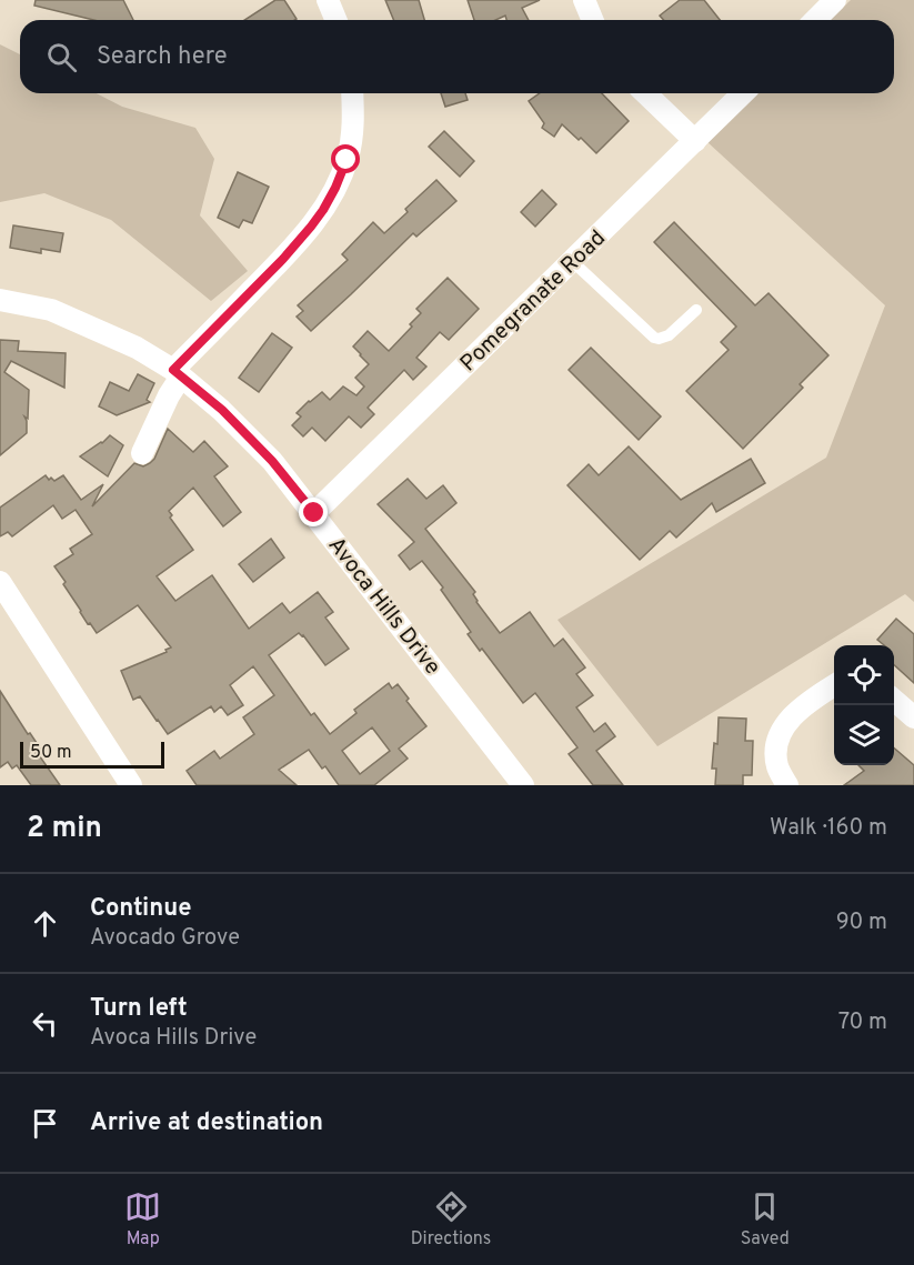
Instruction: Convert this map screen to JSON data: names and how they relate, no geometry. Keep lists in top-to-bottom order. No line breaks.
{"streets":{"street":["Pomegranate Road","Avoca Hills Drive"]},"crossings":[["Pomegranate Road","Avoca Hills Drive"]],"scale_bar":"50 m","page":{"search":"Search here","scale":"50 m","heading":["2 min","Walk · 160 m"],"list":[["Continue","Avocado Grove","90 m"],["Turn left","Avoca Hills Drive","70 m"],"Arrive at destination"],"nav":["Map","Directions","Saved"]}}
